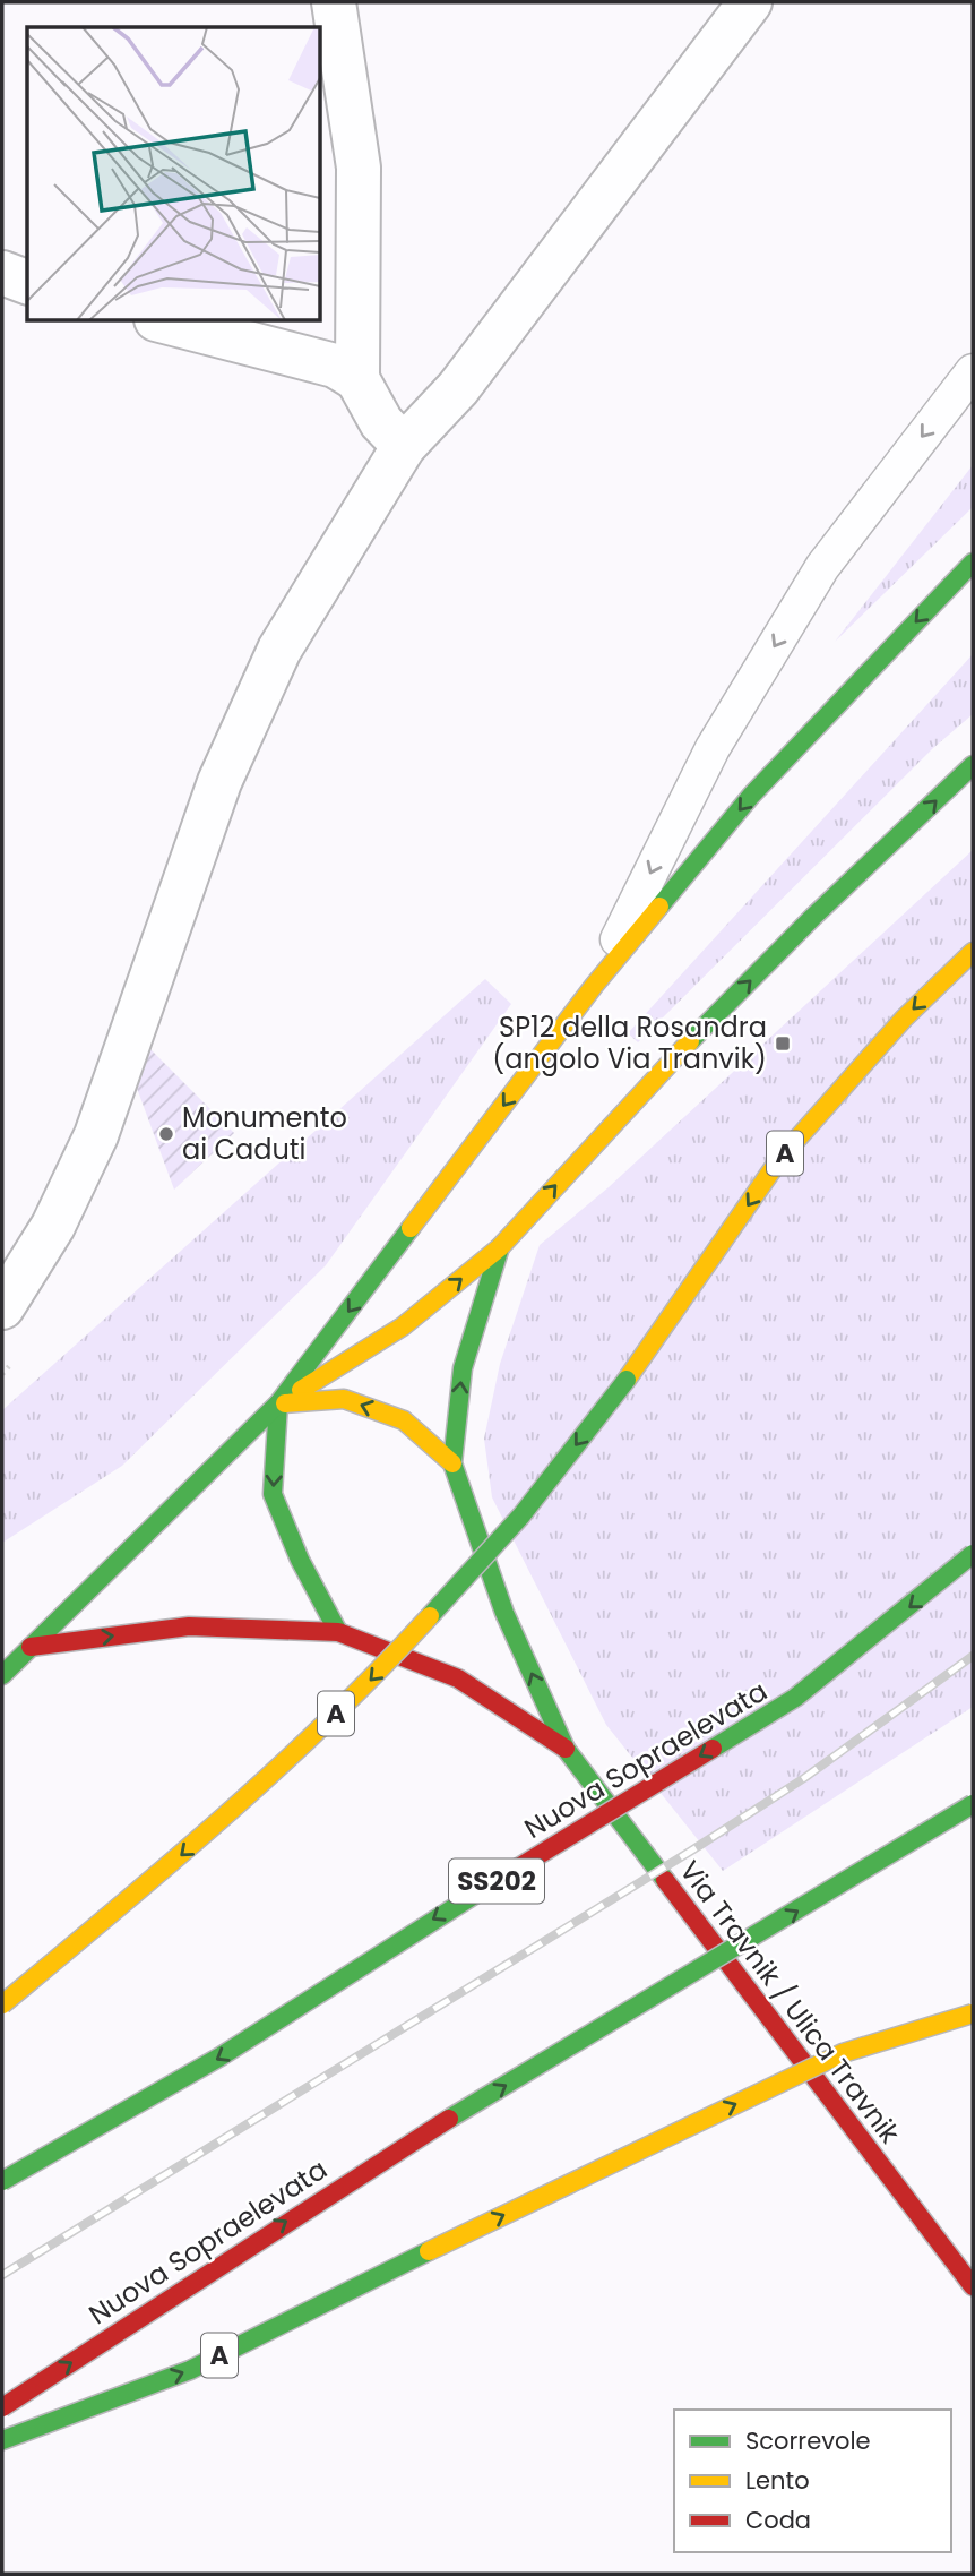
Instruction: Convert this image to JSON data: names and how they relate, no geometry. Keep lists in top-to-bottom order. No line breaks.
{"streets":{"main road":["A","Nuova Sopraelevata","SS202","Via Travnik / Ulica Travnik"]},"places":{"transit":["SP12 della Rosandra (angolo Via Tranvik)"],"other":["Monumento ai Caduti"]},"legend":["Scorrevole","Lento","Coda"]}
